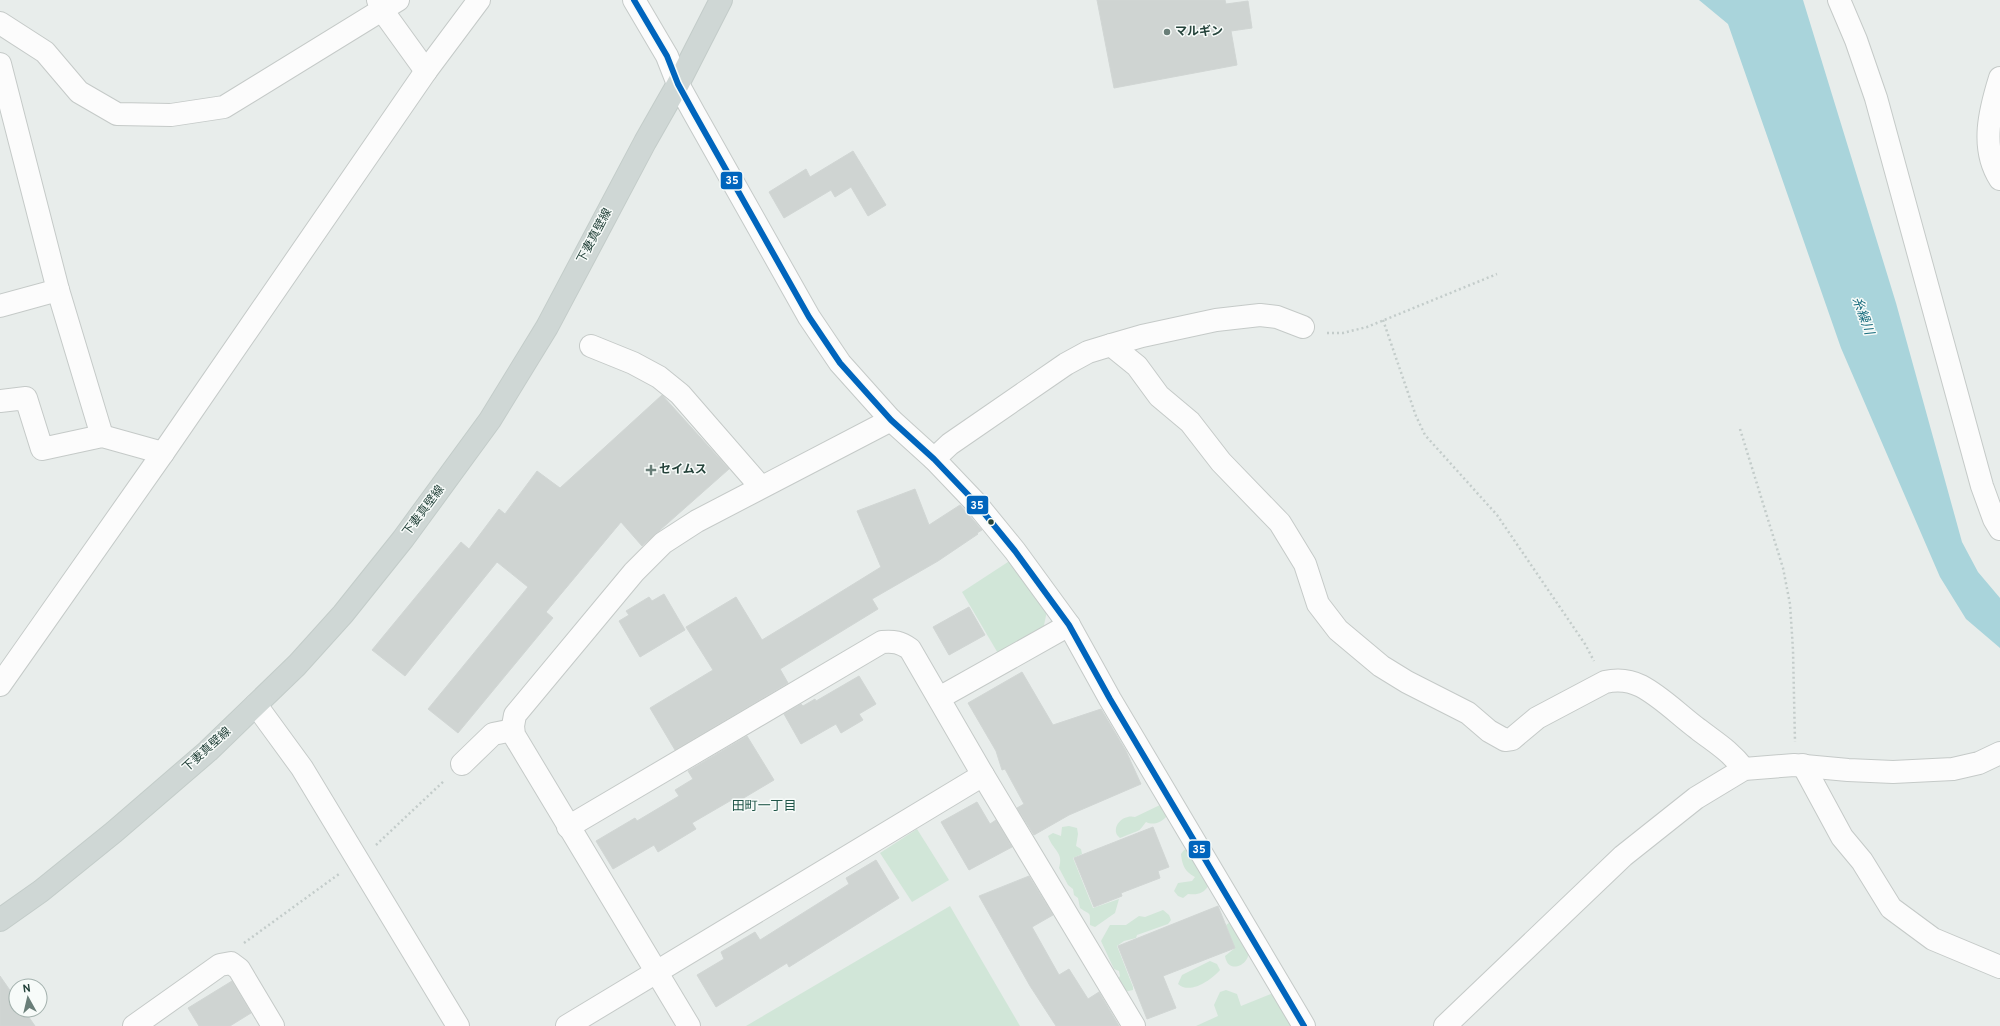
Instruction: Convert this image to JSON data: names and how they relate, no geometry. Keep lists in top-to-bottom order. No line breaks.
{"streets":{"main road":["下妻真壁線"]},"districts":["田町一丁目"],"water":["糸繰川"],"places":{"other":["マルギン"],"health":["セイムス"]},"lines":["transit line 35"],"north":"top"}
